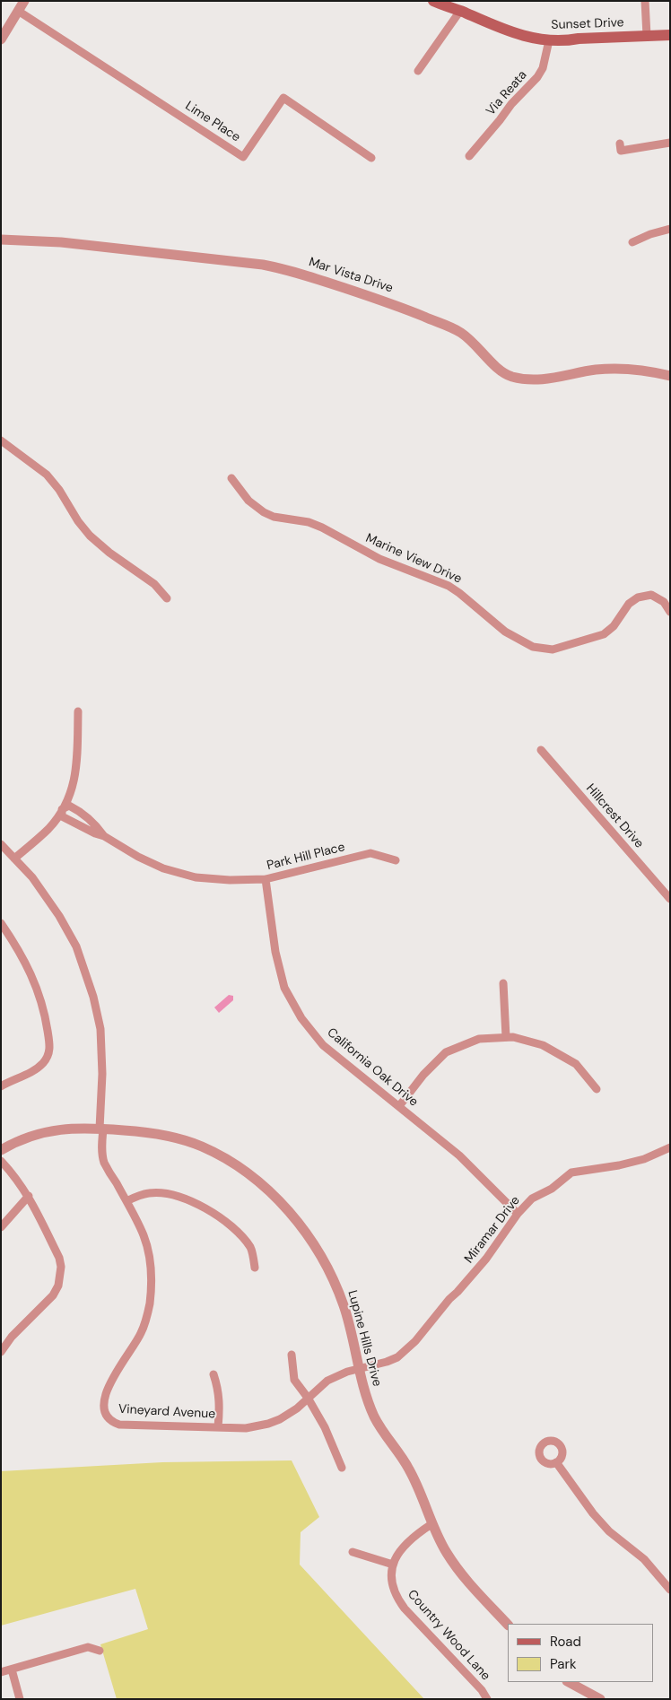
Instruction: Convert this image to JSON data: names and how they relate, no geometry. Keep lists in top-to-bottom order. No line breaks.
{"streets":{"main road":["Sunset Drive"],"street":["Via Reata","Lime Place","Mar Vista Drive","Marine View Drive","Hillcrest Drive","Park Hill Place","California Oak Drive","Miramar Drive","Lupine Hills Drive","Vineyard Avenue","Country Wood Lane"]},"crossings":[["Sunset Drive","Via Reata"],["Park Hill Place","California Oak Drive"],["California Oak Drive","Miramar Drive"],["Miramar Drive","Lupine Hills Drive"],["Miramar Drive","Vineyard Avenue"],["Lupine Hills Drive","Vineyard Avenue"]],"legend":["Road","Park"]}
